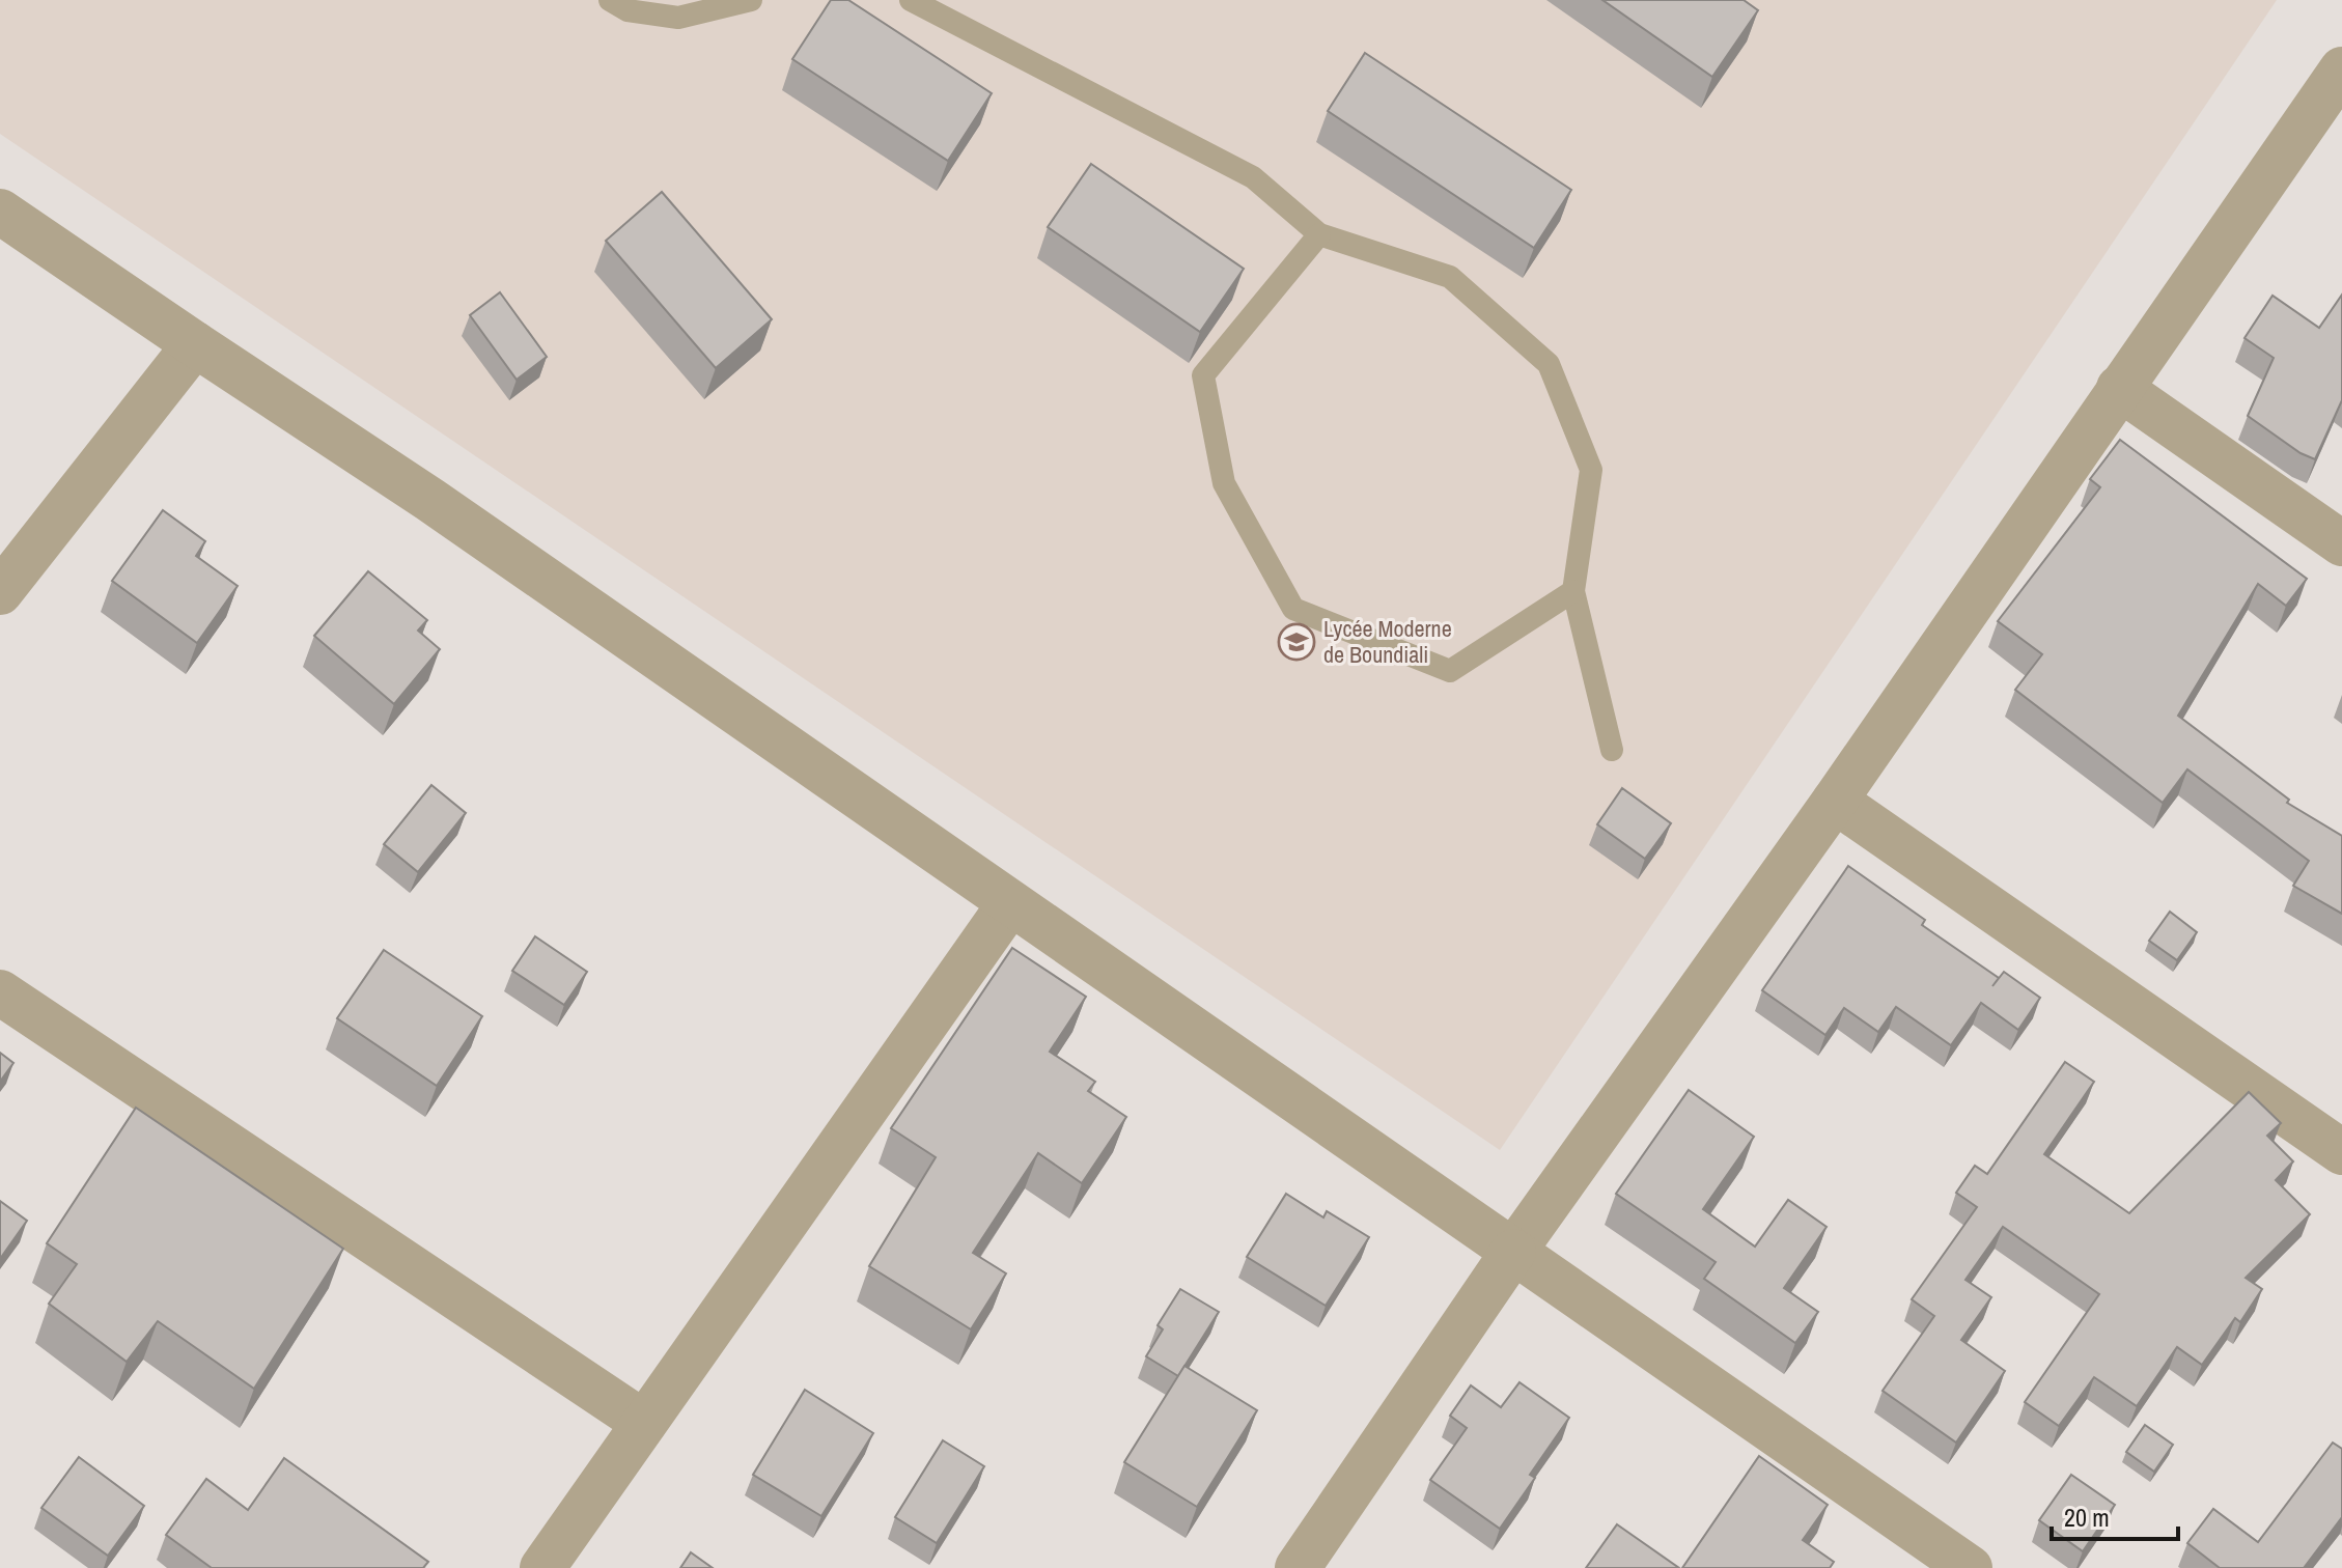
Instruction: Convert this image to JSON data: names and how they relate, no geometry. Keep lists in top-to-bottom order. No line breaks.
{"places":{"school or university":["Lycée Moderne de Boundiali"]},"scale_bar":"20 m"}
